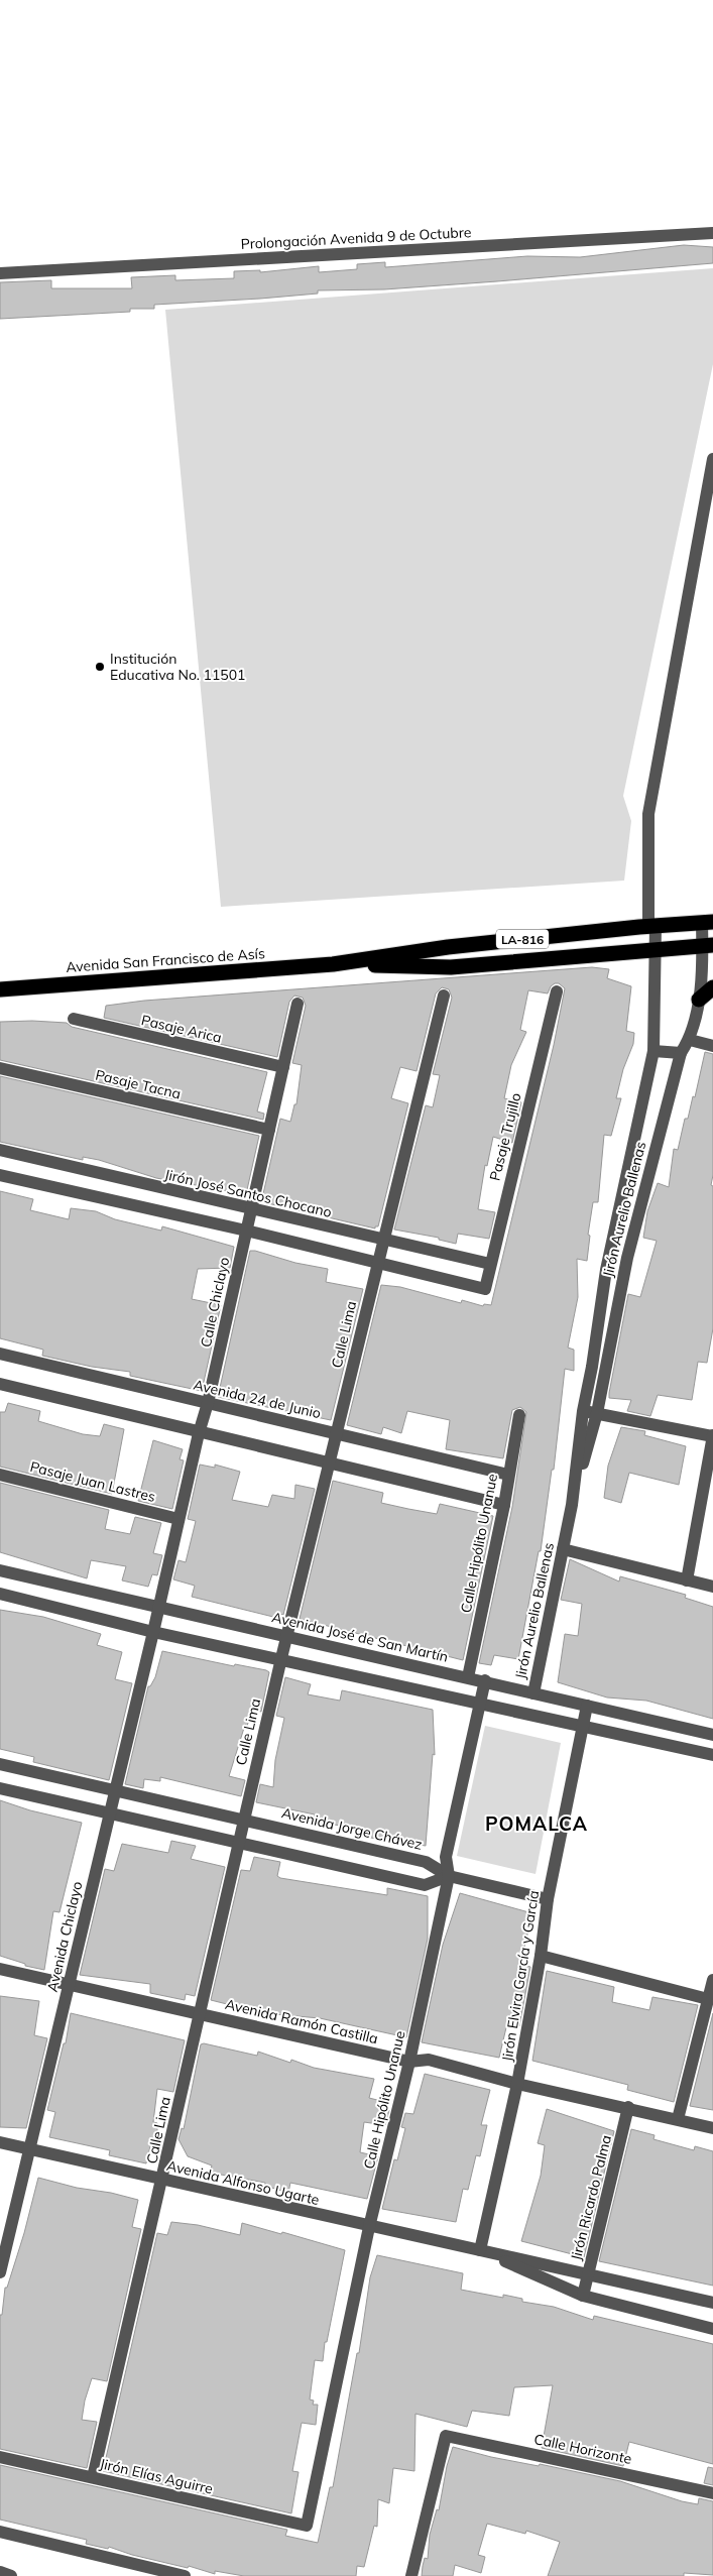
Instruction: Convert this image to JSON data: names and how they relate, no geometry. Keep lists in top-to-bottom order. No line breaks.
{"streets":{"highway":["LA-816","Avenida San Francisco de Asís"],"street":["Prolongación Avenida 9 de Octubre","Pasaje Arica","Pasaje Tacna","Pasaje Trujillo","Jirón José Santos Chocano","Jirón Aurelio Ballenas","Calle Chiclayo","Calle Lima","Avenida 24 de Junio","Pasaje Juan Lastres","Calle Hipólito Unanue","Avenida José de San Martín","Avenida Jorge Chávez","Avenida Chiclayo","Jirón Elvira García y García","Avenida Ramón Castilla","Avenida Alfonso Ugarte","Jirón Ricardo Palma","Calle Horizonte","Jirón Elías Aguirre"]},"crossings":[["Avenida San Francisco de Asís","Jirón Aurelio Ballenas"],["Pasaje Arica","Calle Chiclayo"],["Pasaje Tacna","Calle Chiclayo"],["Pasaje Trujillo","Jirón José Santos Chocano"],["Pasaje Trujillo","Calle Lima"],["Jirón José Santos Chocano","Calle Chiclayo"],["Jirón José Santos Chocano","Calle Lima"],["Jirón Aurelio Ballenas","Avenida José de San Martín"],["Calle Chiclayo","Avenida 24 de Junio"],["Calle Chiclayo","Pasaje Juan Lastres"],["Calle Chiclayo","Avenida José de San Martín"],["Calle Chiclayo","Avenida Chiclayo"],["Calle Lima","Avenida 24 de Junio"],["Calle Lima","Avenida José de San Martín"],["Calle Lima","Avenida Jorge Chávez"],["Calle Lima","Avenida Ramón Castilla"],["Calle Lima","Avenida Alfonso Ugarte"],["Calle Lima","Jirón Elías Aguirre"],["Avenida 24 de Junio","Calle Hipólito Unanue"],["Calle Hipólito Unanue","Avenida José de San Martín"],["Calle Hipólito Unanue","Avenida Jorge Chávez"],["Calle Hipólito Unanue","Avenida Ramón Castilla"],["Calle Hipólito Unanue","Avenida Alfonso Ugarte"],["Calle Hipólito Unanue","Jirón Elías Aguirre"],["Avenida José de San Martín","Avenida Chiclayo"],["Avenida José de San Martín","Jirón Elvira García y García"],["Avenida Jorge Chávez","Avenida Chiclayo"],["Avenida Chiclayo","Avenida Ramón Castilla"],["Avenida Chiclayo","Avenida Alfonso Ugarte"],["Jirón Elvira García y García","Avenida Ramón Castilla"],["Jirón Elvira García y García","Avenida Alfonso Ugarte"],["Avenida Ramón Castilla","Jirón Ricardo Palma"],["Avenida Alfonso Ugarte","Jirón Ricardo Palma"]],"districts":["POMALCA"],"places":["Institución Educativa No. 11501"]}
